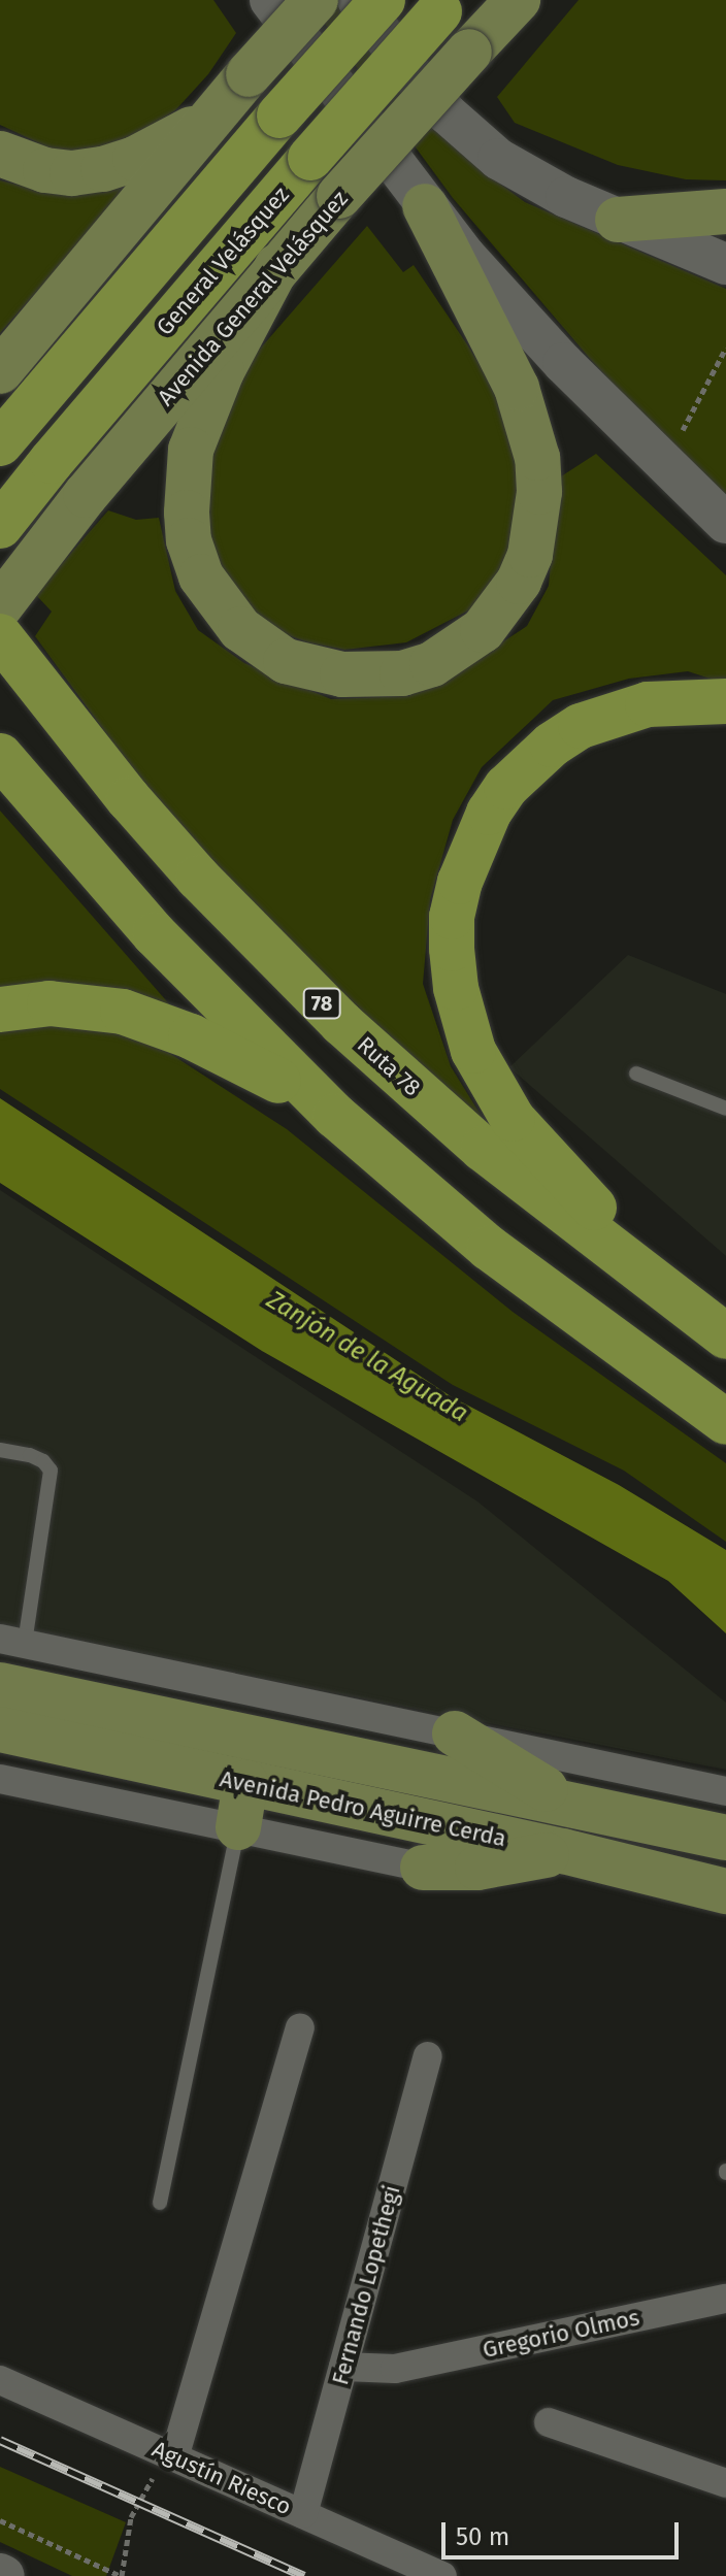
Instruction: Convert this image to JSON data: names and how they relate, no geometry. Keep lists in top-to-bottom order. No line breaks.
{"streets":{"highway":["General Velásquez","78","Ruta 78"],"main road":["Avenida General Velásquez","Avenida Pedro Aguirre Cerda"],"street":["Fernando Lopethegi","Gregorio Olmos","Agustín Riesco"]},"crossings":[["Fernando Lopethegi","Gregorio Olmos"],["Fernando Lopethegi","Agustín Riesco"]],"water":["Zanjón de la Aguada"],"scale_bar":"50 m"}
